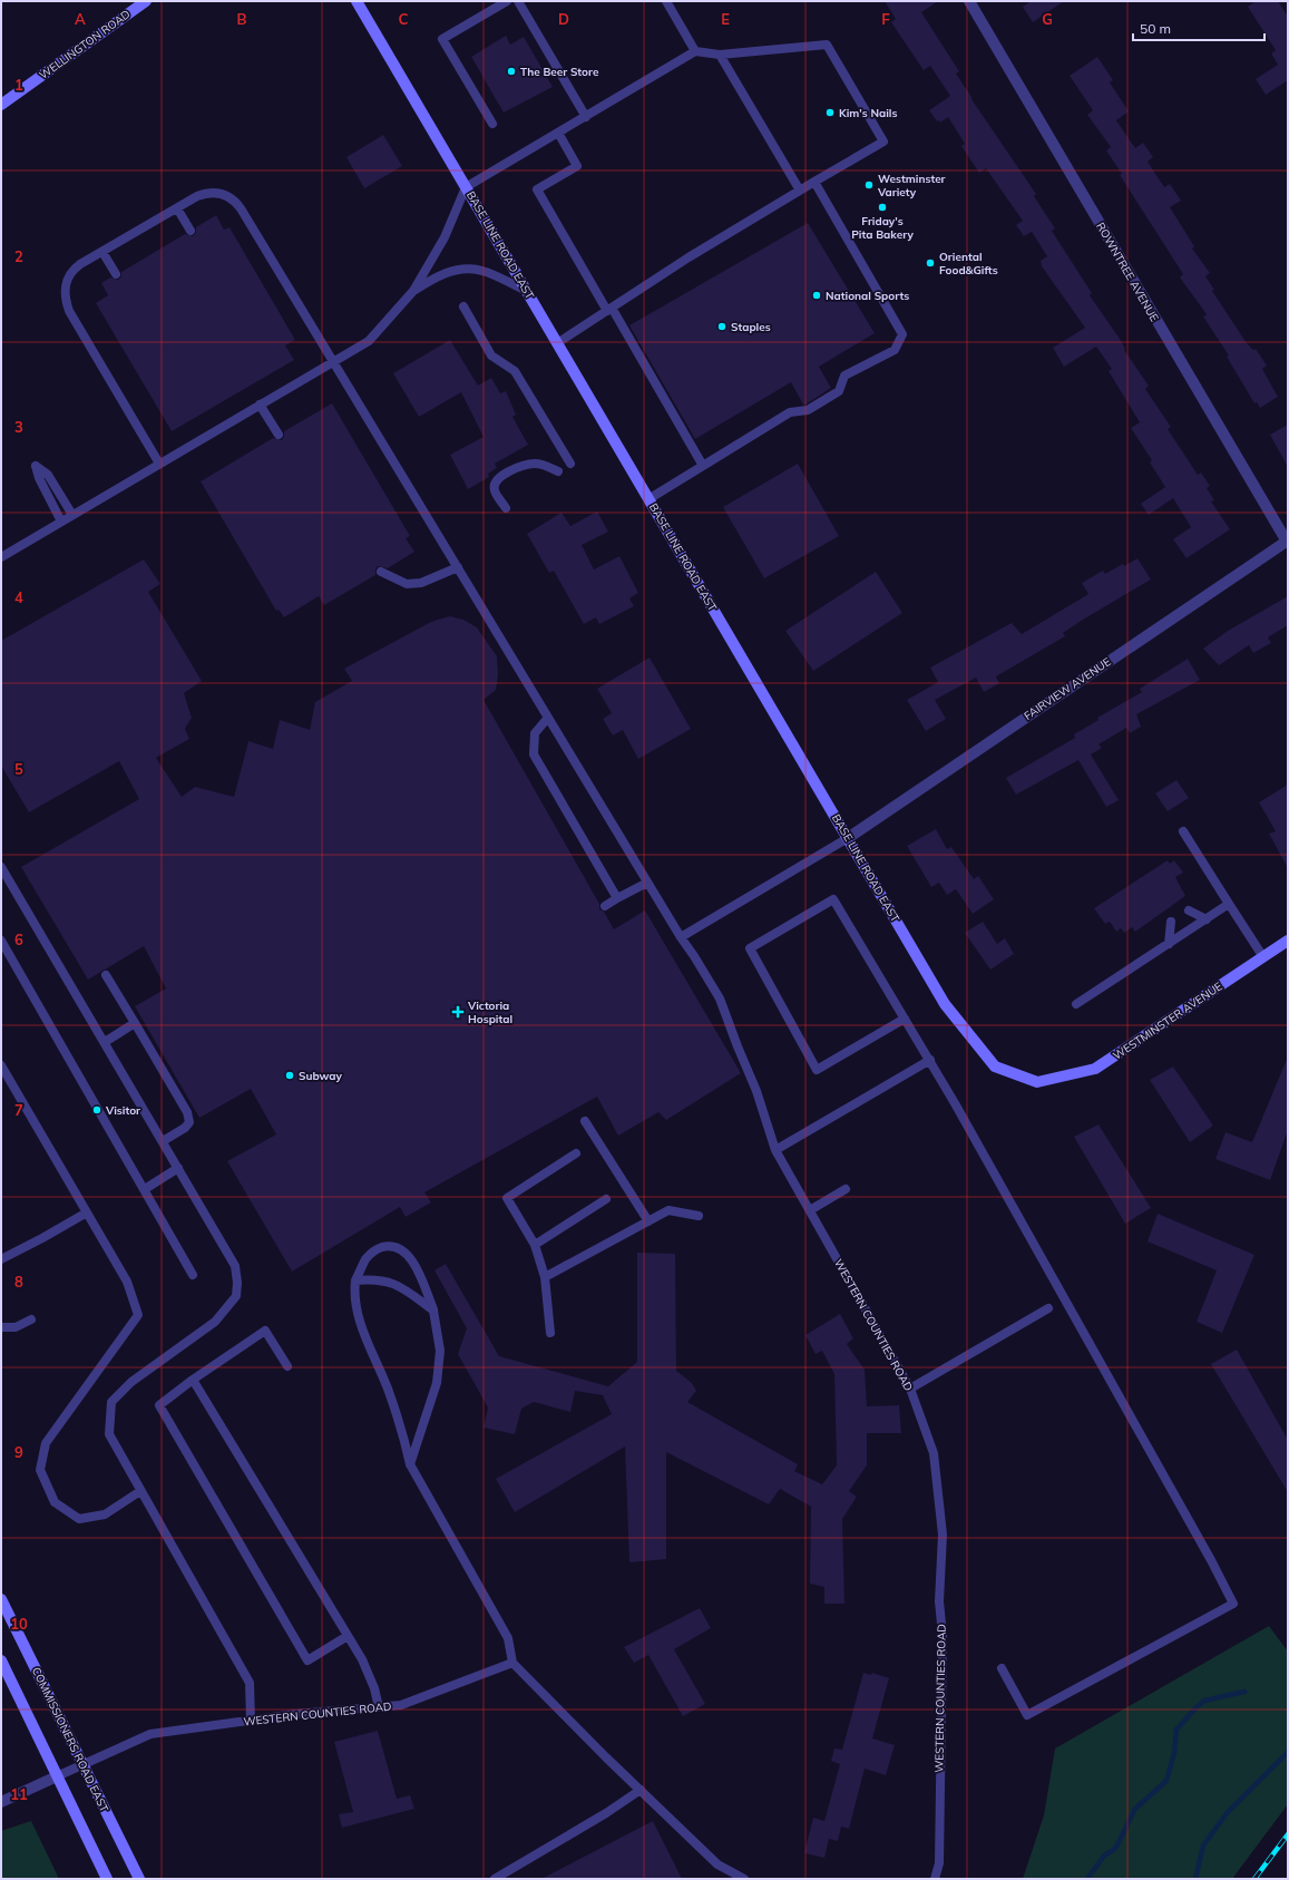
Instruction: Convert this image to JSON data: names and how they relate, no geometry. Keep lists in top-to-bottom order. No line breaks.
{"streets":{"street":["WELLINGTON ROAD","BASE LINE ROAD EAST","ROWNTREE AVENUE","FAIRVIEW AVENUE","WESTMINSTER AVENUE","WESTERN COUNTIES ROAD","COMMISSIONERS ROAD EAST"]},"crossings":[["BASE LINE ROAD EAST","FAIRVIEW AVENUE"],["BASE LINE ROAD EAST","WESTMINSTER AVENUE"],["ROWNTREE AVENUE","FAIRVIEW AVENUE"],["WESTERN COUNTIES ROAD","COMMISSIONERS ROAD EAST"]],"places":{"other":["The Beer Store","Kim's Nails","Westminster Variety","Friday's Pita Bakery","Oriental Food&Gifts","National Sports","Staples","Subway","Visitor"],"health":["Victoria Hospital"]},"scale_bar":"50 m","grid":{"columns":["A","B","C","D","E","F","G"],"rows":["1","2","3","4","5","6","7","8","9","10","11"]}}
